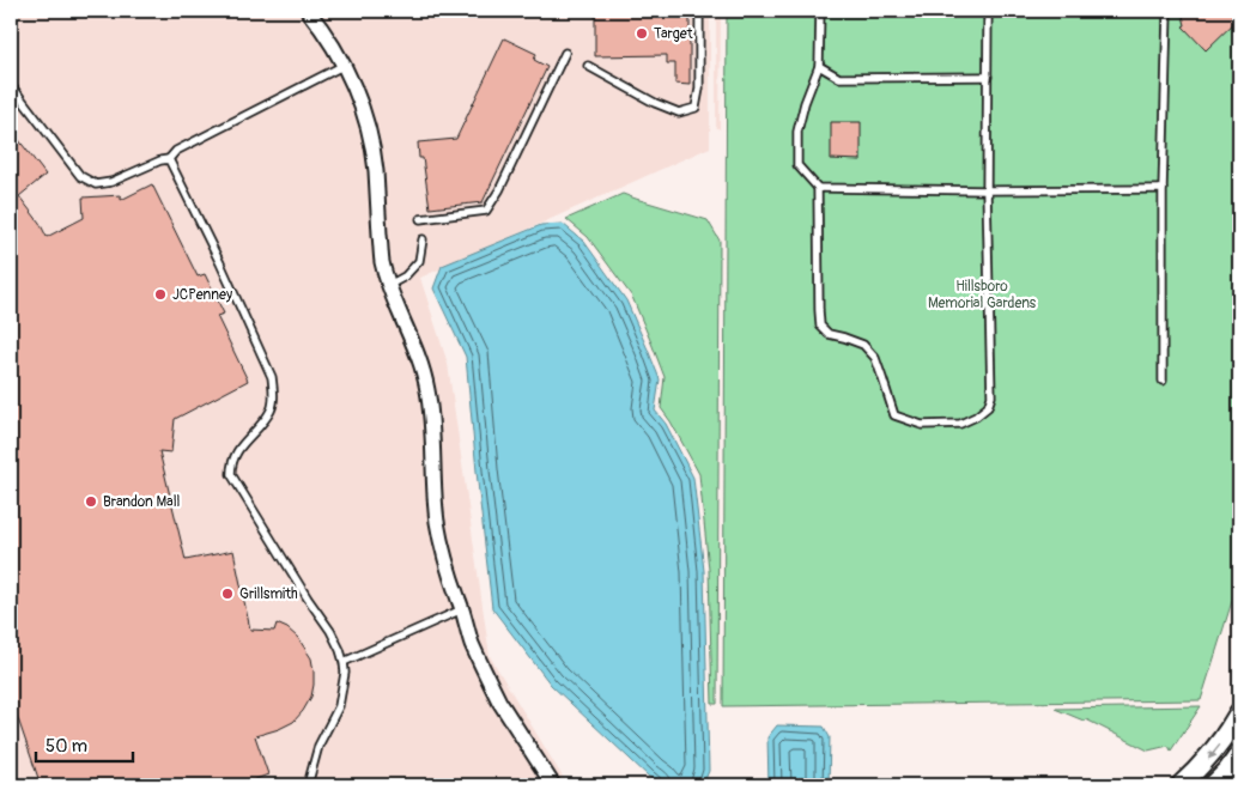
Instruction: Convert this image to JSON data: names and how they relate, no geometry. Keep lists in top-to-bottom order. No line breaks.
{"parks":["Hillsboro Memorial Gardens"],"places":["Target","JCPenney","Brandon Mall","Grillsmith"],"scale_bar":"50 m"}
